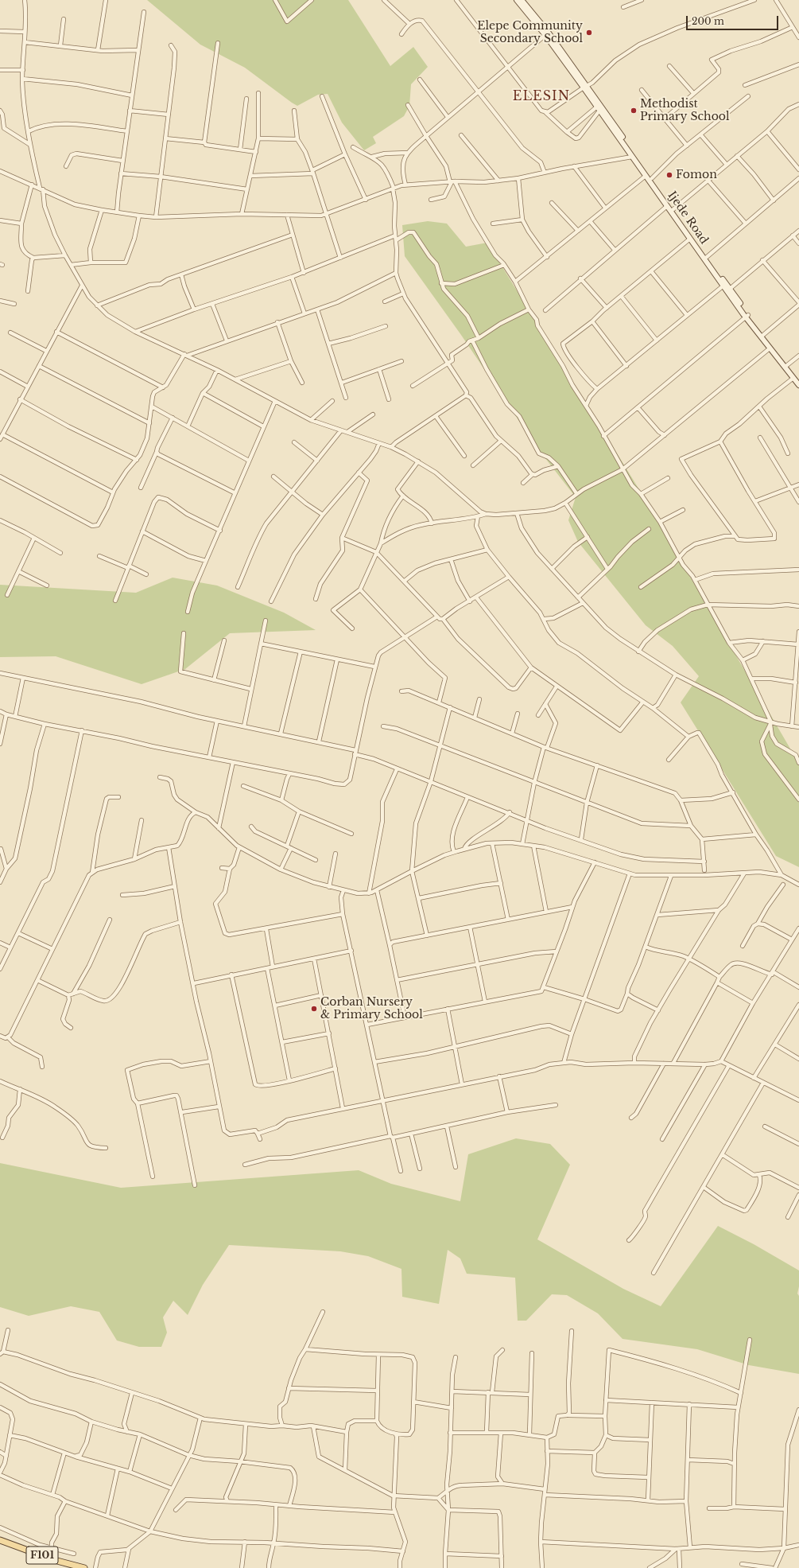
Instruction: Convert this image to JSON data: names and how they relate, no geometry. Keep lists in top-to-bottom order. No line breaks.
{"streets":{"main road":["Ijede Road","F101"]},"districts":["ELESIN"],"places":["Elepe Community Secondary School","Methodist Primary School","Fomon","Corban Nursery & Primary School"],"scale_bar":"200 m"}
